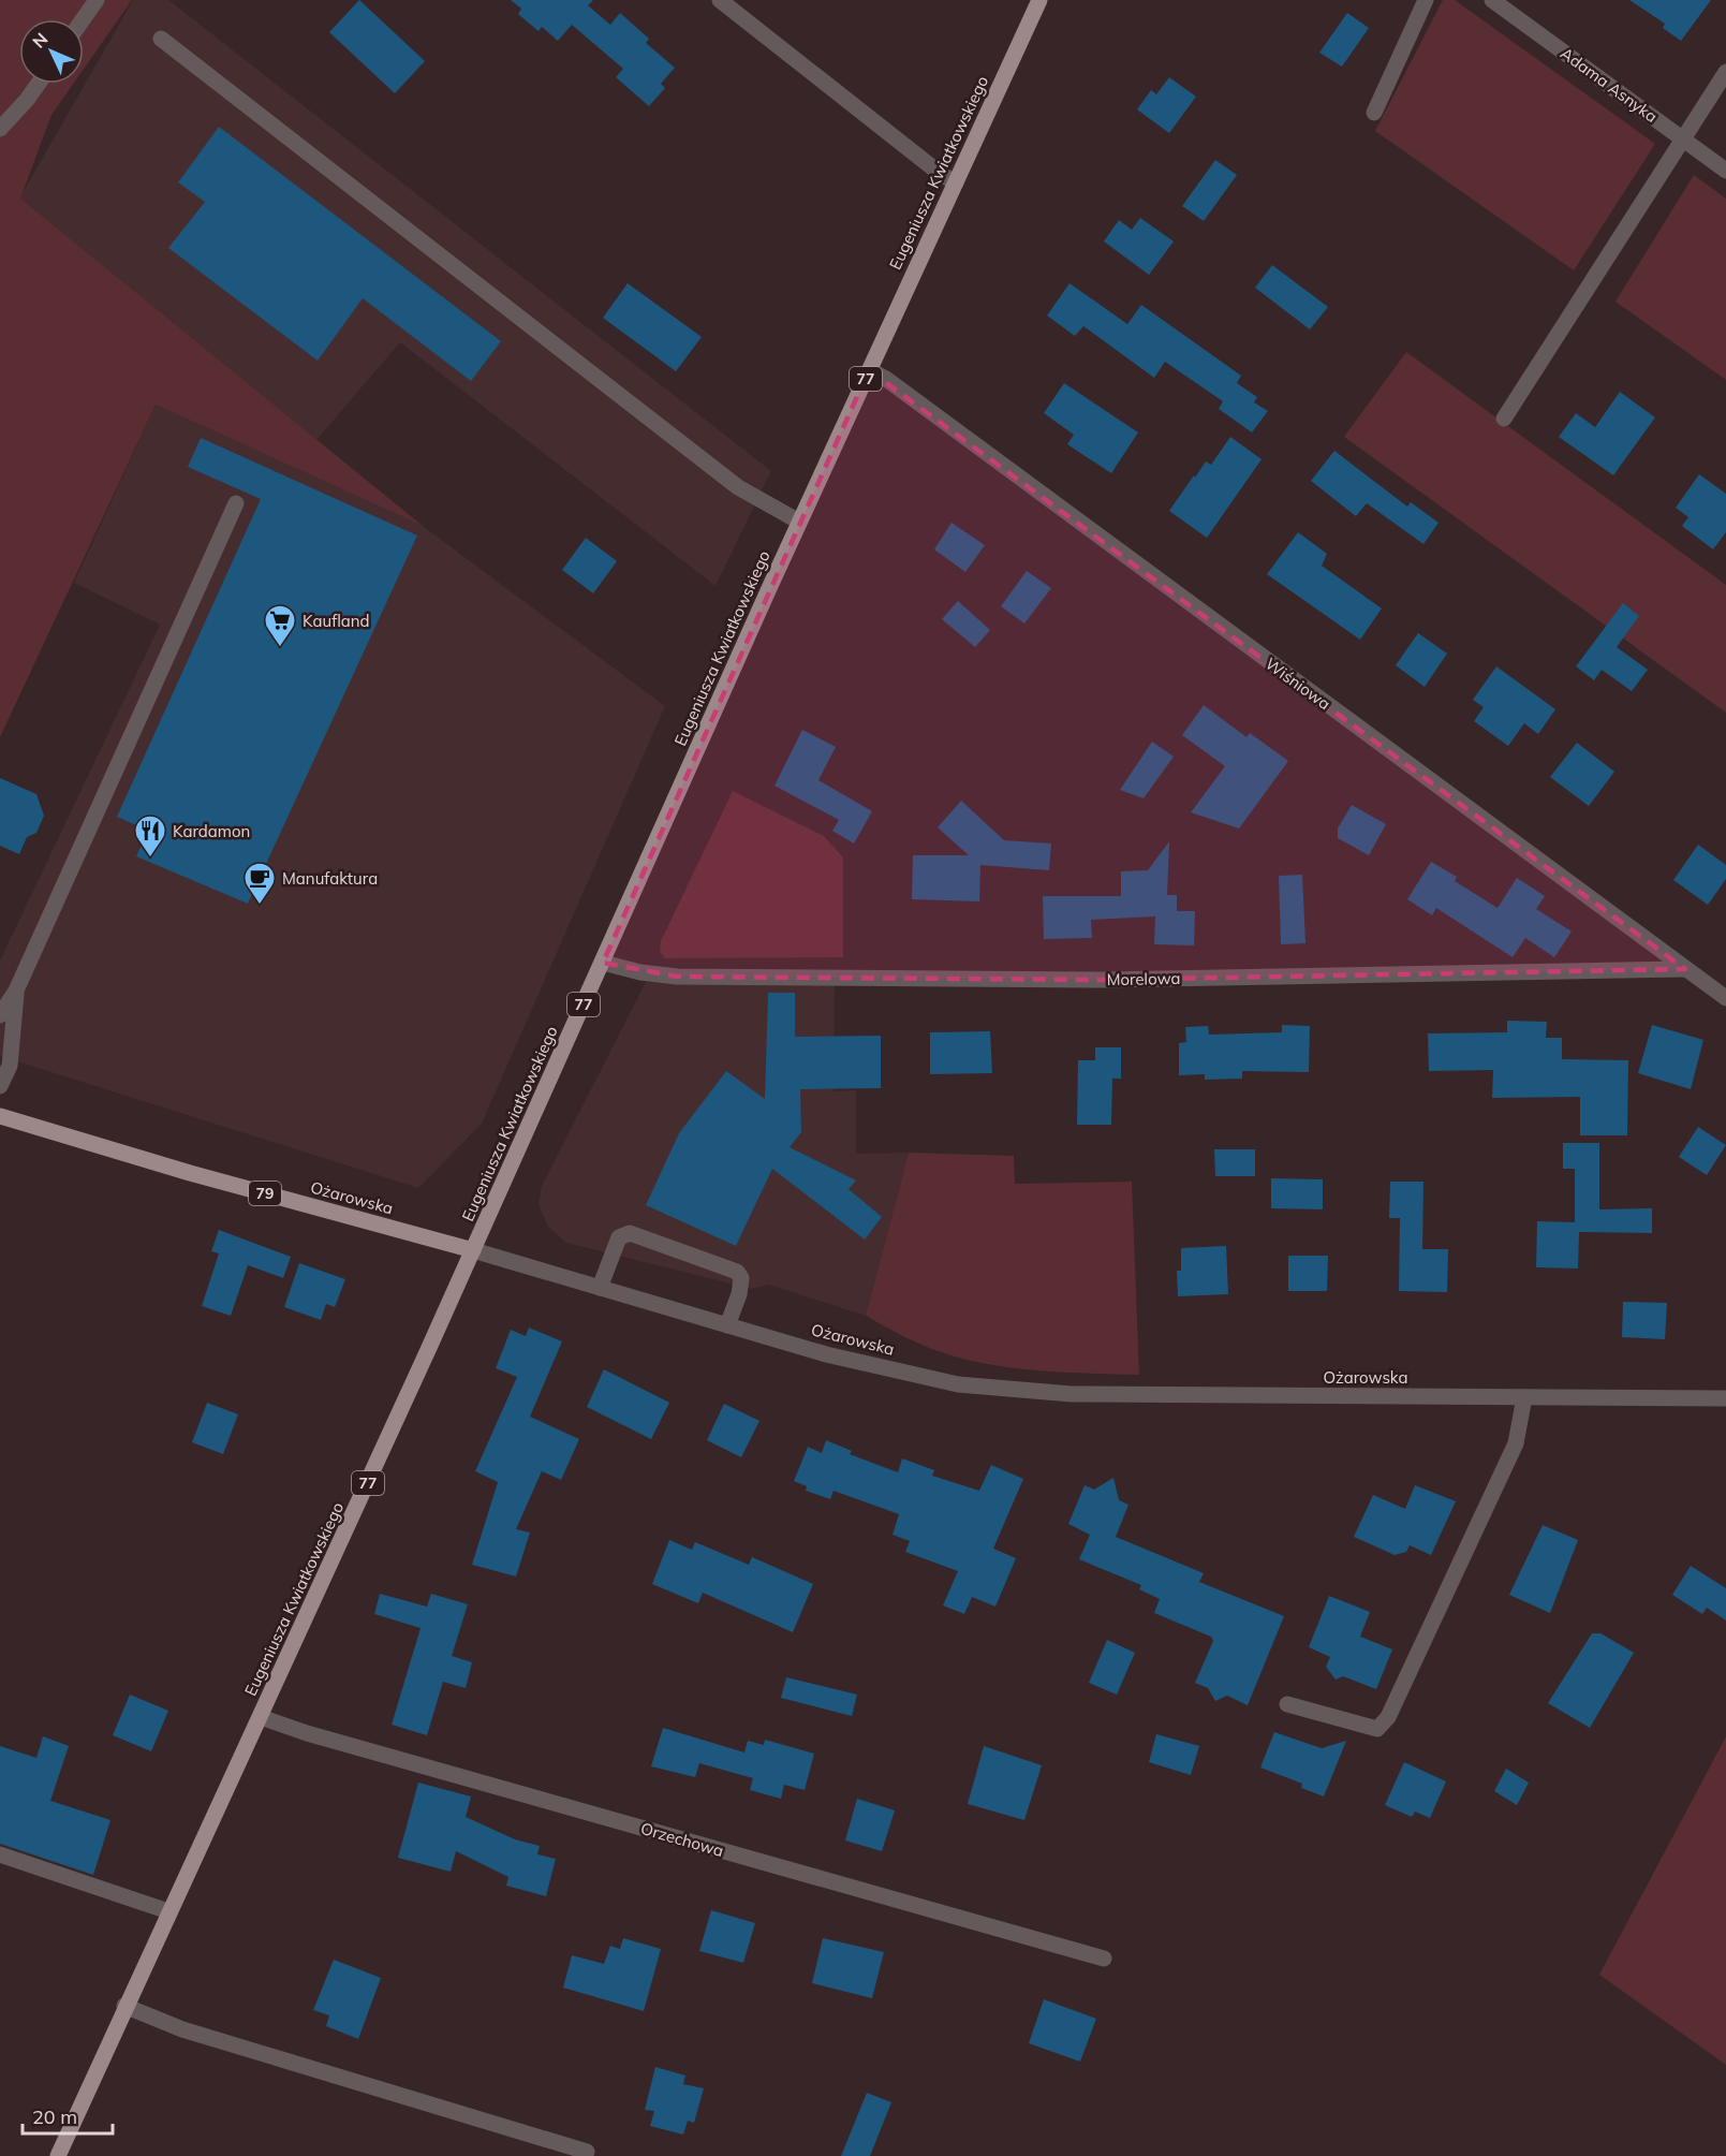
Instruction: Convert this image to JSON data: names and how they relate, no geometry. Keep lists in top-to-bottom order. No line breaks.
{"streets":{"main road":["Eugeniusza Kwiatkowskiego","77","79","Ożarowska"],"street":["Adama Asnyka","Wiśniowa","Morelowa","Orzechowa"]},"crossings":[["Eugeniusza Kwiatkowskiego","Wiśniowa"],["Eugeniusza Kwiatkowskiego","Morelowa"],["Eugeniusza Kwiatkowskiego","Ożarowska"],["Eugeniusza Kwiatkowskiego","Orzechowa"],["Wiśniowa","Morelowa"]],"places":{"supermarket":["Kaufland"],"restaurant":["Kardamon"],"cafe":["Manufaktura"]},"scale_bar":"20 m","north":"top left"}
